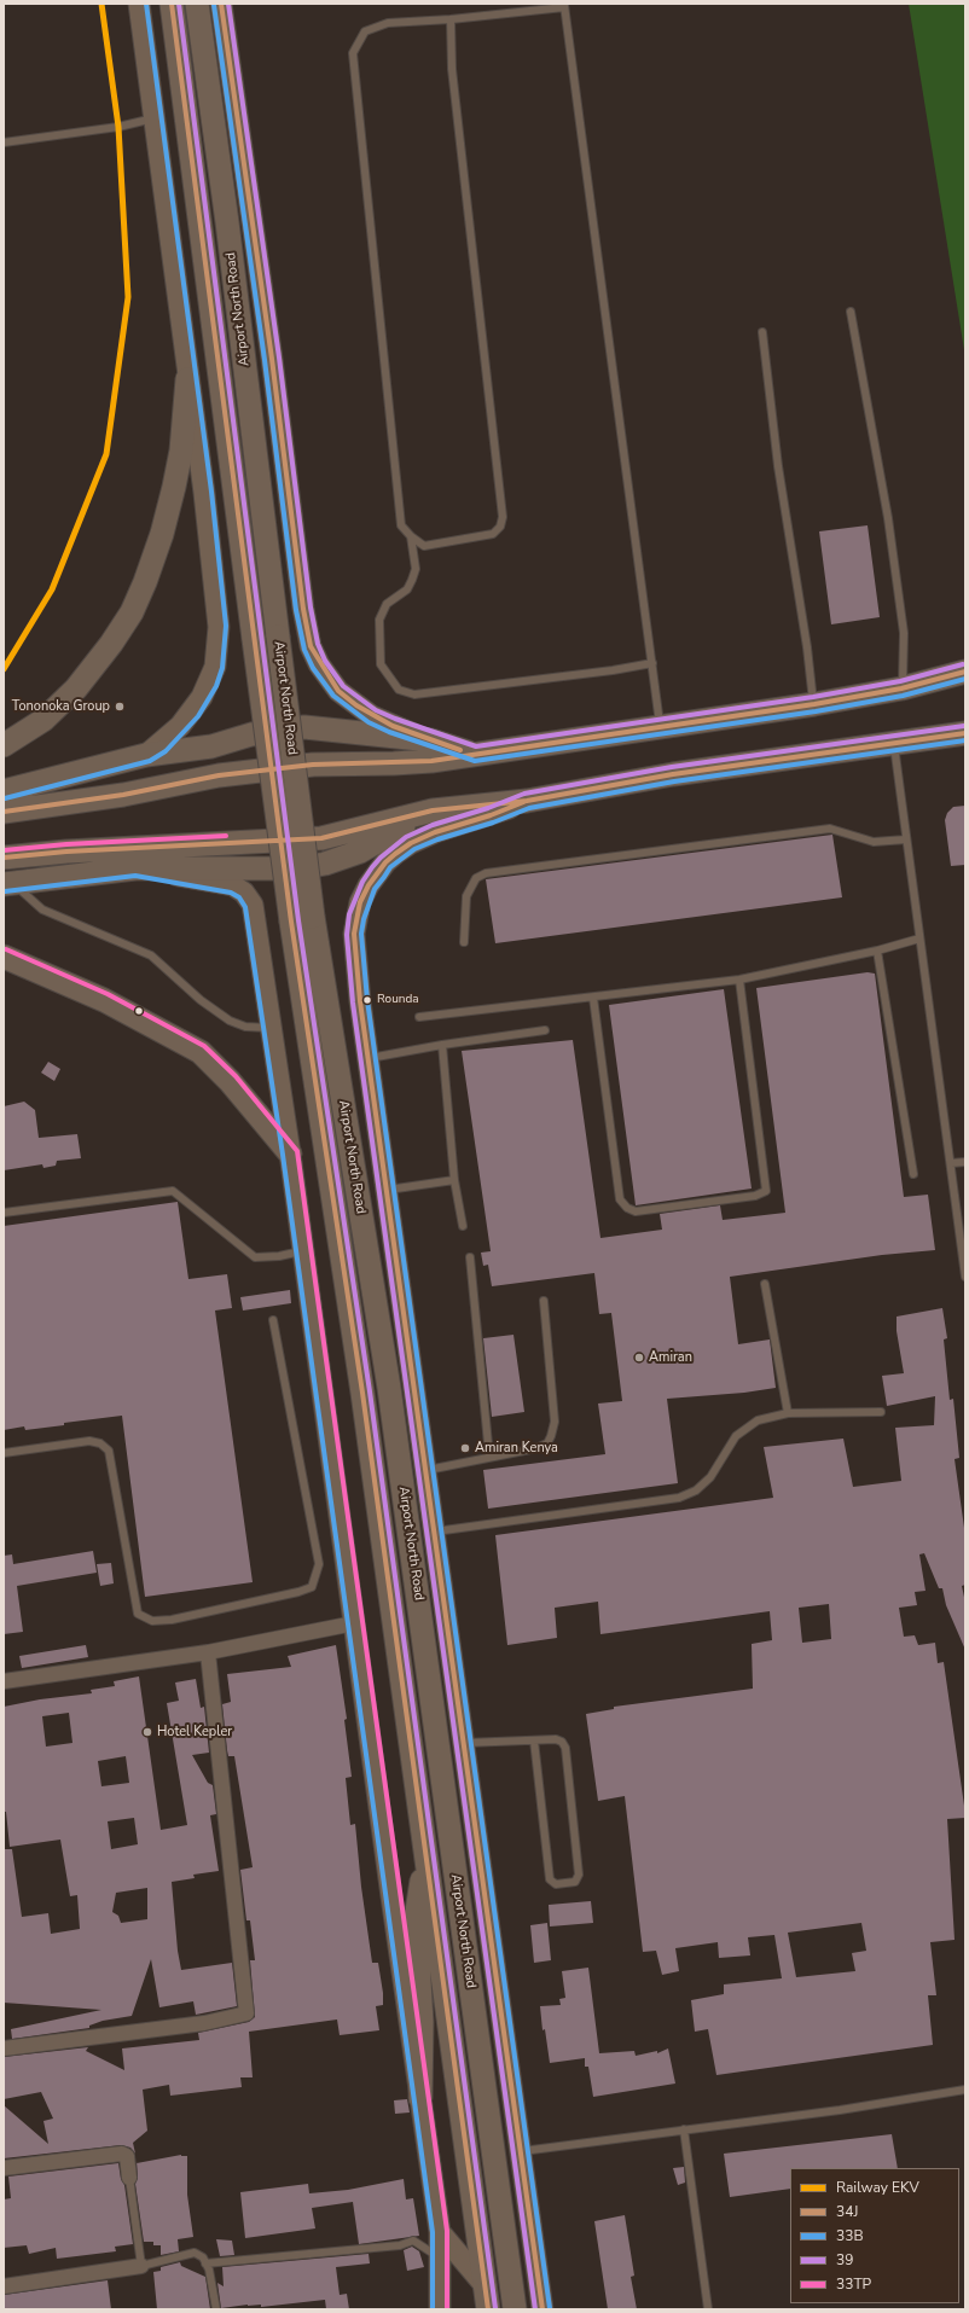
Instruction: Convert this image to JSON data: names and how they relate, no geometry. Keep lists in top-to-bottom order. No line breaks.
{"streets":{"main road":["Airport North Road"]},"places":["Tononoka Group","Rounda","Amiran","Amiran Kenya","Hotel Kepler"],"lines":["rail line EKV","transit line 34J","transit line 33B","transit line 39","transit line 33TP"],"legend":["Railway EKV","34J","33B","39","33TP"]}
